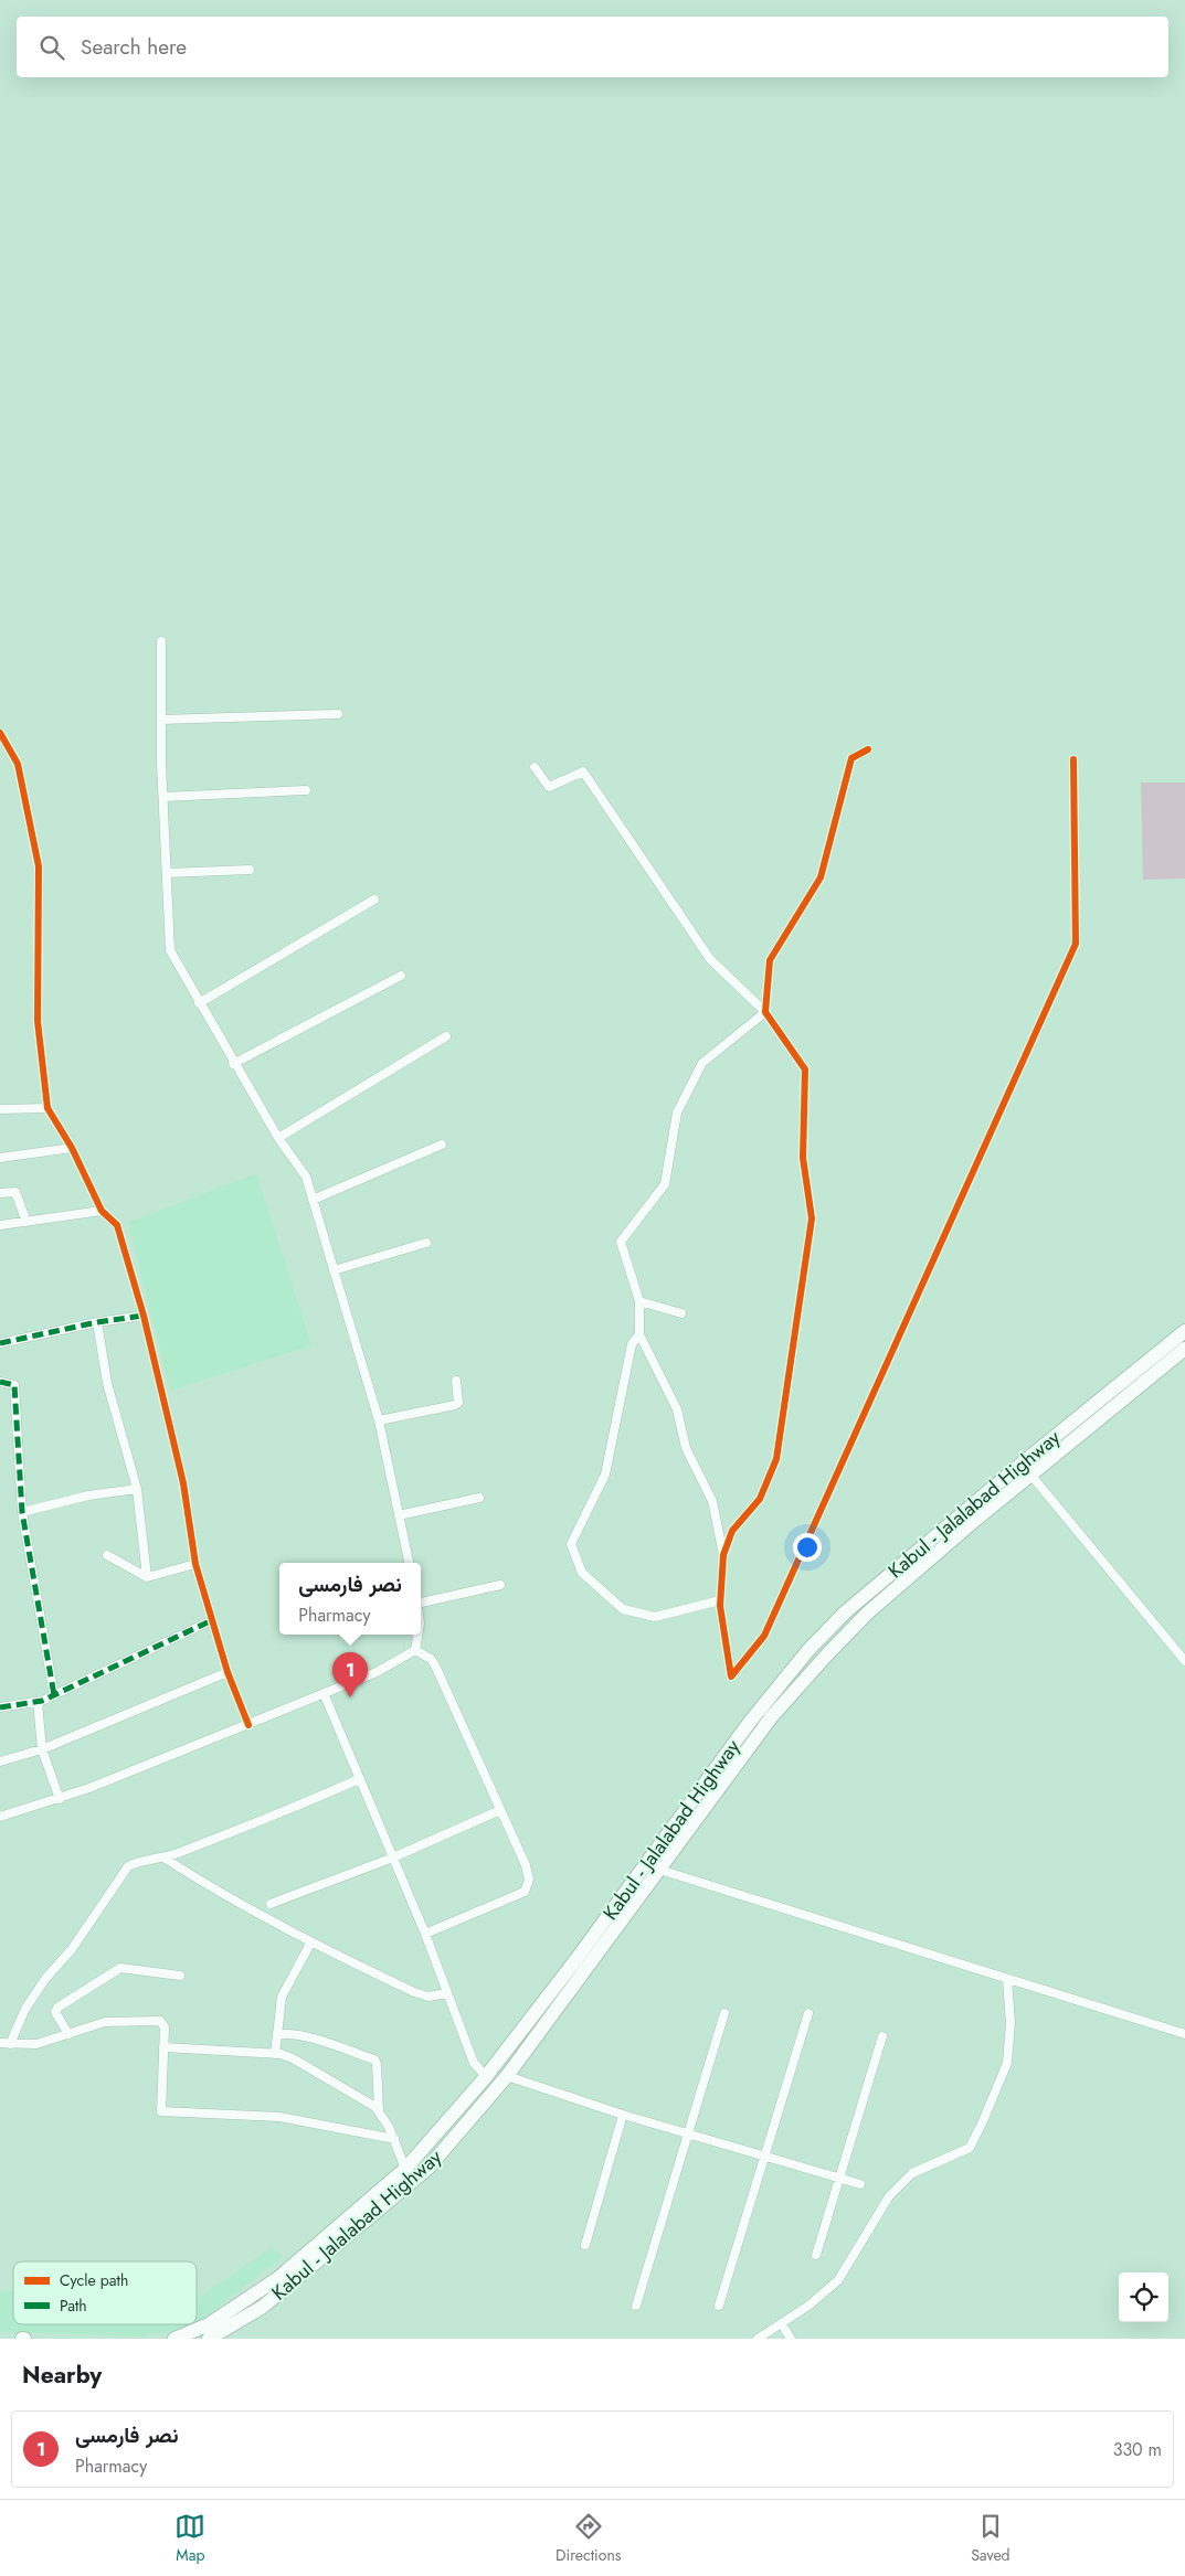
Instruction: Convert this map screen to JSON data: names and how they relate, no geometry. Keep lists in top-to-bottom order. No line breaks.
{"streets":{"highway":["Kabul - Jalalabad Highway"]},"legend":["Cycle path","Path"],"page":{"search":"Search here","popup":["نصر فارمسی","Pharmacy"],"pins":"1","heading":"Nearby","list":[{"mark":"1","name":"نصر فارمسی","note":"Pharmacy","value":"330 m"}],"nav":["Map","Directions","Saved"]}}
